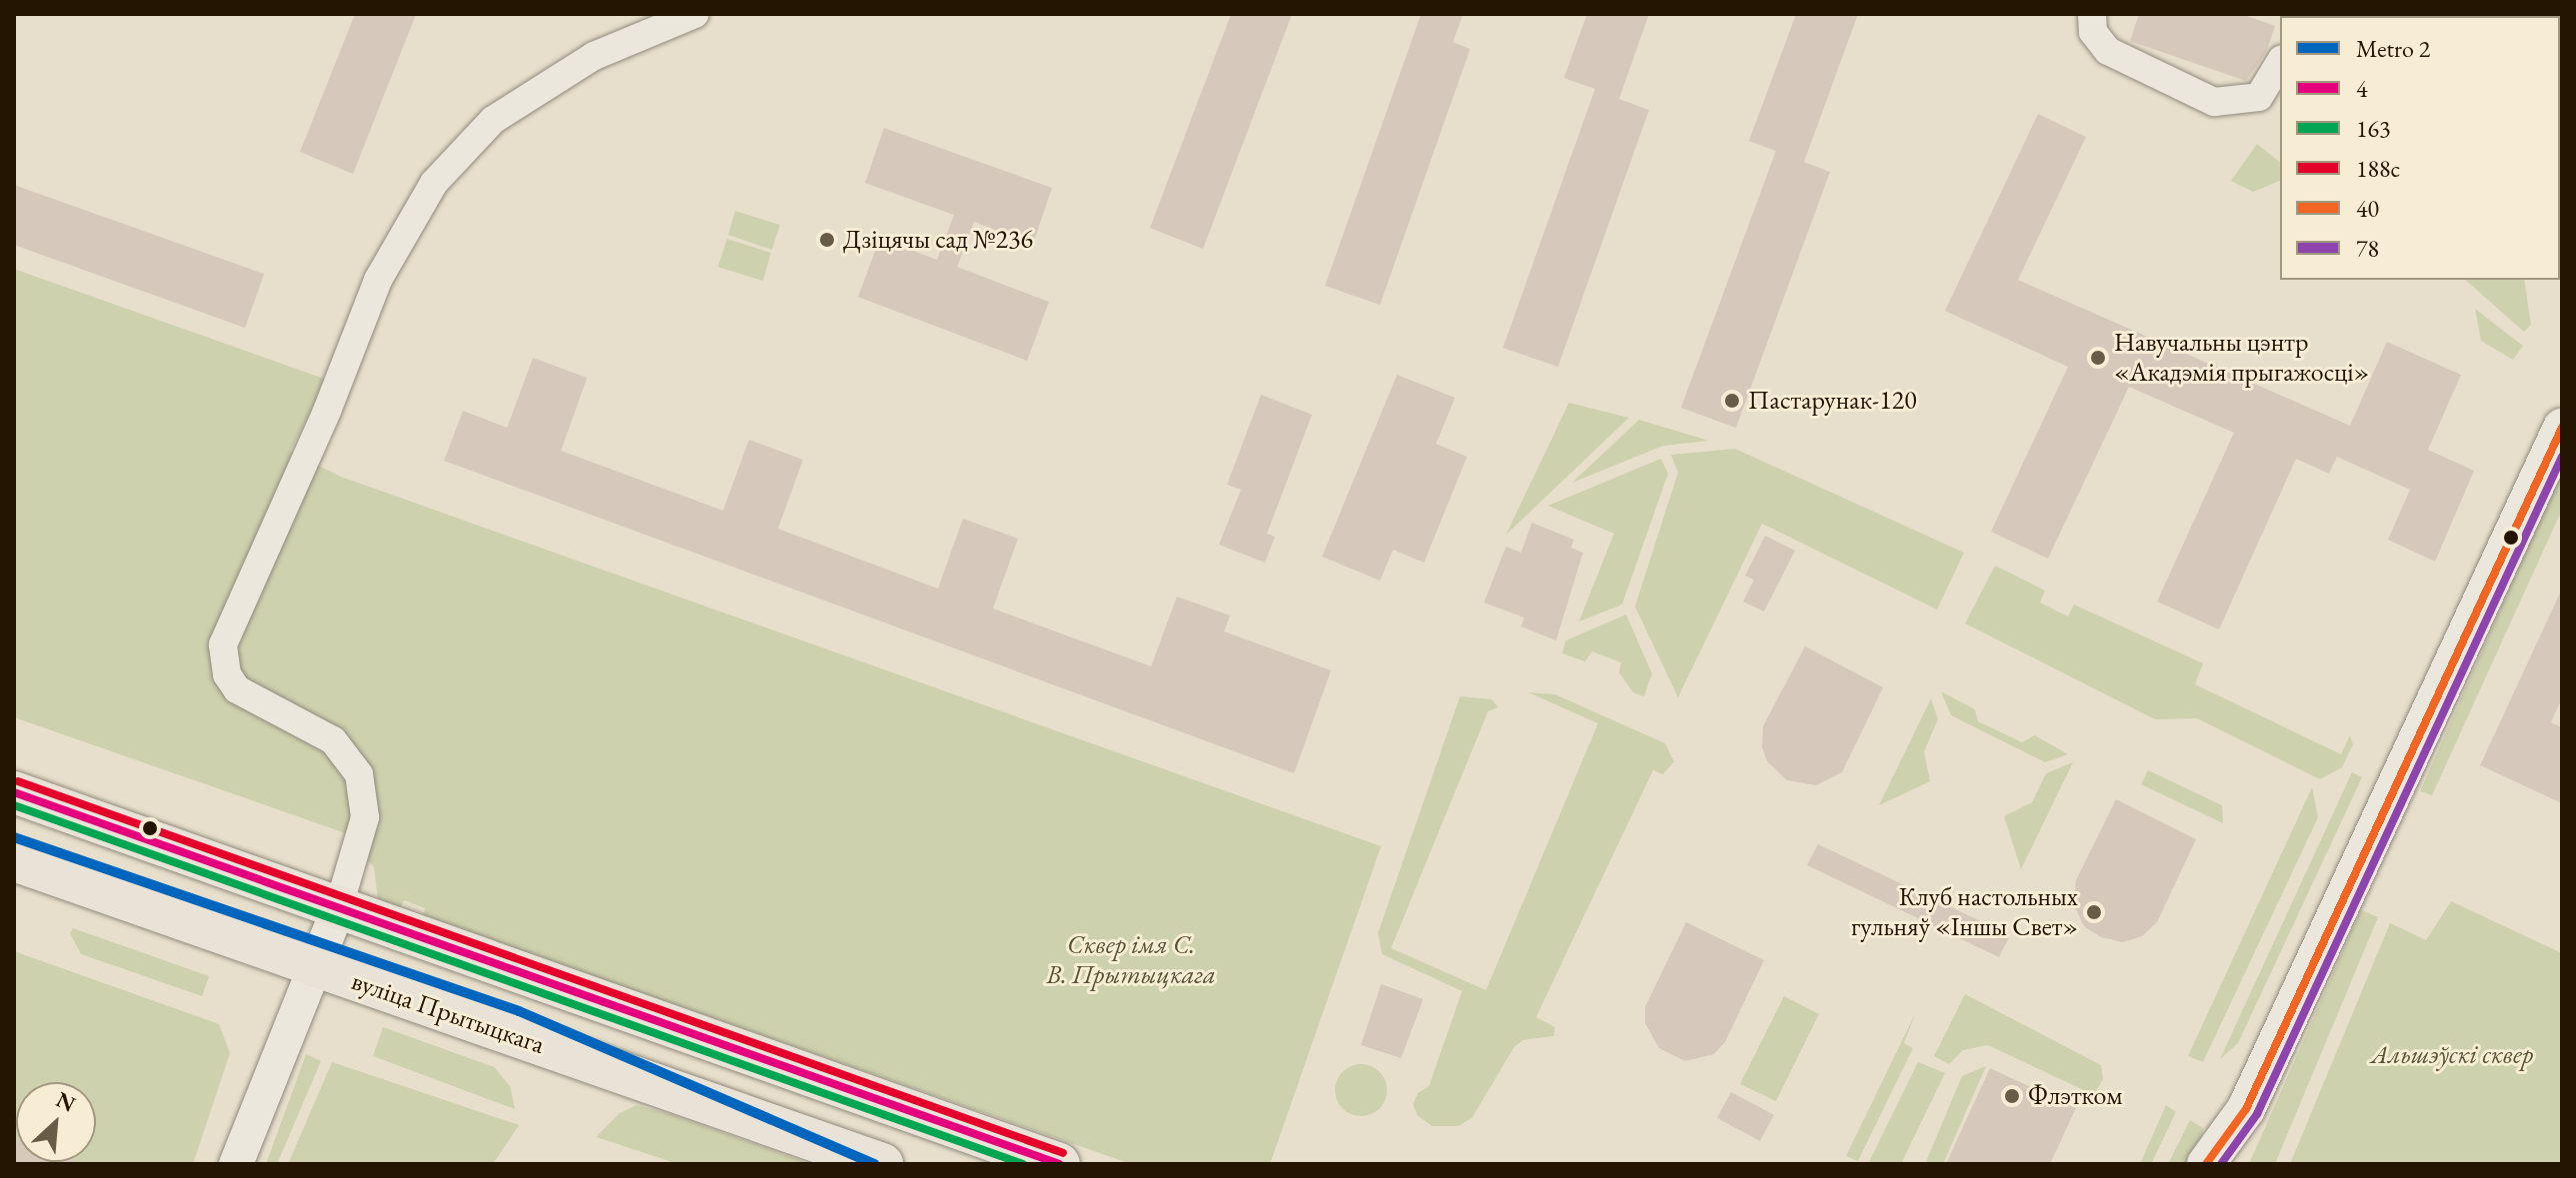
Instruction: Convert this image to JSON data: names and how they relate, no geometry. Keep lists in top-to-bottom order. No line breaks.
{"streets":{"main road":["вуліца Прытыцкага"]},"parks":["Сквер імя С. В. Прытыцкага","Альшэўскі сквер"],"places":["Дзіцячы сад №236","Навучальны цэнтр «Акадэмія прыгажосці»","Пастарунак-120","Клуб настольных гульняў «Іншы Свет»","Флэтком"],"lines":["transit line 40","transit line 78","transit line 188с","transit line 4","transit line 163","metro line 2"],"legend":["Metro 2","4","163","188с","40","78"],"north":"top right"}
